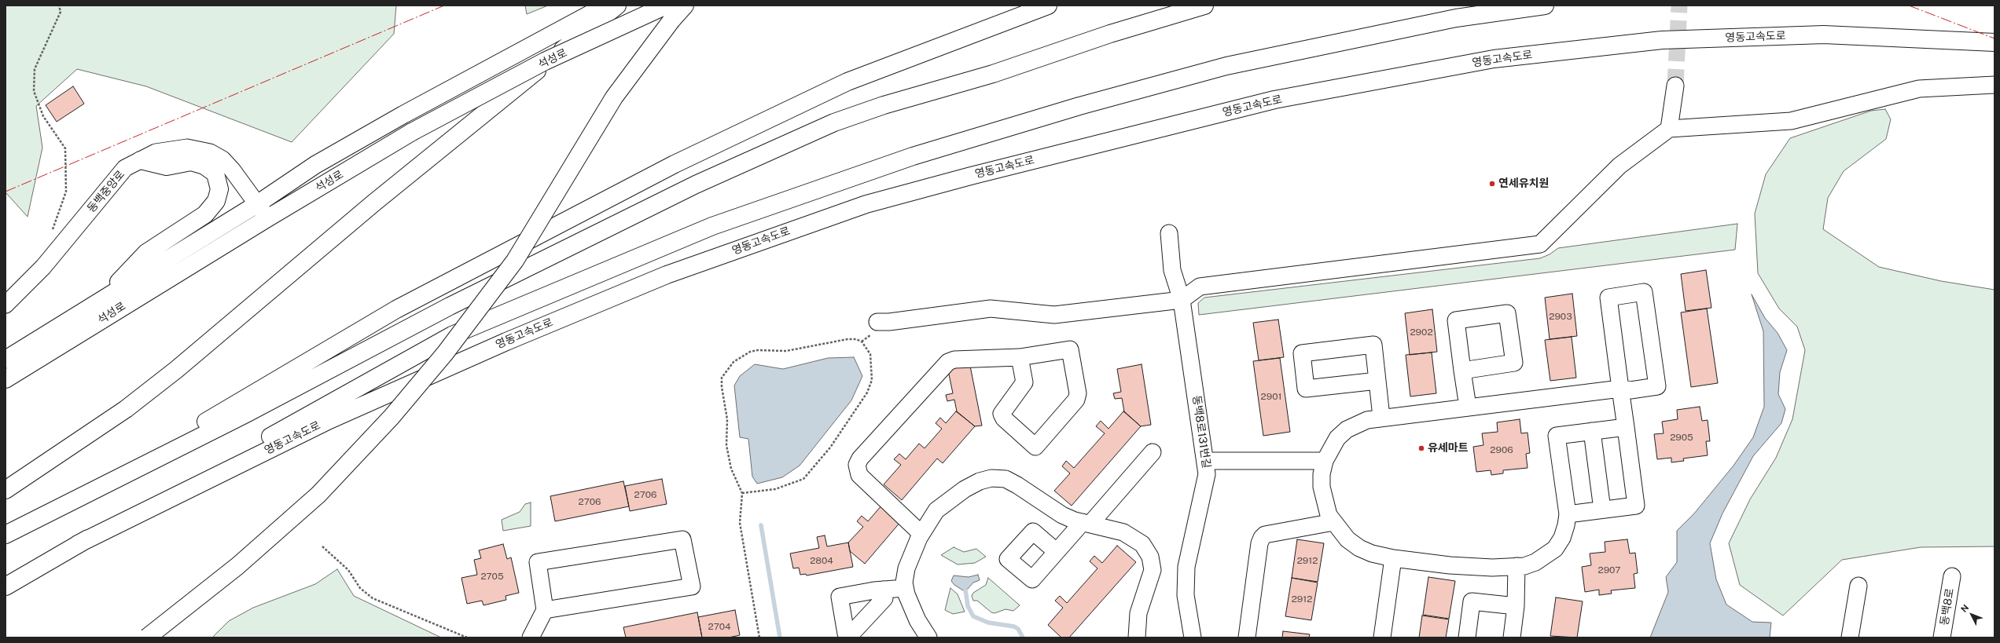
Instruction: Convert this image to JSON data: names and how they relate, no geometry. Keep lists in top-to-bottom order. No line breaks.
{"streets":{"highway":["영동고속도로","석성로"],"street":["동백중앙로","동백8로131번길","동백8로"]},"crossings":[["석성로","동백중앙로"]],"places":["연세유치원","유세마트"],"house_numbers":["2903","2902","2901","2905","2906","2706","2706","2804","2912","2907","2705","2912","2704"],"north":"top left"}
